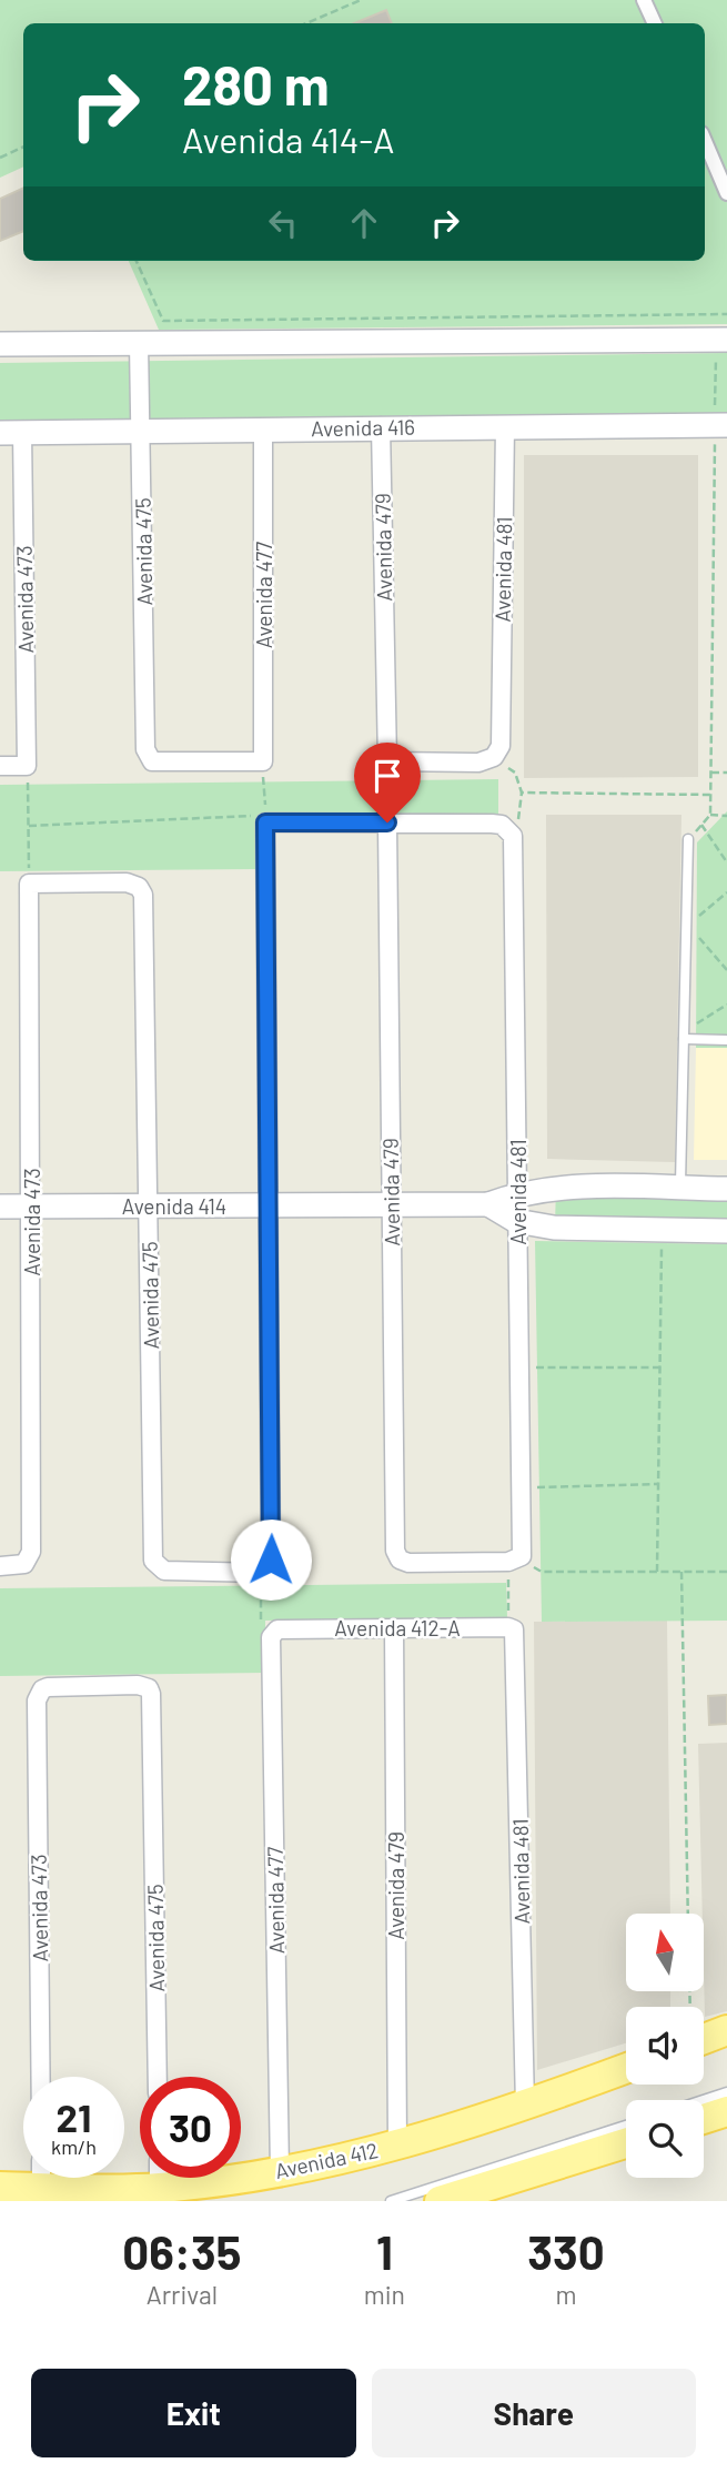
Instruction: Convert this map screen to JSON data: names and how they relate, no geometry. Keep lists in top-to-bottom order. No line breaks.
{"streets":{"main road":["Avenida 412"],"street":["Avenida 416","Avenida 479","Avenida 475","Avenida 481","Avenida 477","Avenida 473","Avenida 414","Avenida 412-A"]},"crossings":[["Avenida 416","Avenida 479"],["Avenida 416","Avenida 475"],["Avenida 416","Avenida 481"],["Avenida 416","Avenida 477"],["Avenida 416","Avenida 473"],["Avenida 479","Avenida 481"],["Avenida 479","Avenida 414"],["Avenida 479","Avenida 412-A"],["Avenida 479","Avenida 412"],["Avenida 475","Avenida 477"],["Avenida 475","Avenida 473"],["Avenida 475","Avenida 414"],["Avenida 481","Avenida 414"],["Avenida 481","Avenida 412-A"],["Avenida 481","Avenida 412"],["Avenida 477","Avenida 412-A"],["Avenida 477","Avenida 412"],["Avenida 473","Avenida 414"]],"north":"top","page":{"turn":["280 m","Avenida 414-A"],"speed":"21 km/h","limit":"30","eta":["06:35","Arrival","1","min","330","m"],"buttons":["Exit","Share"]}}
